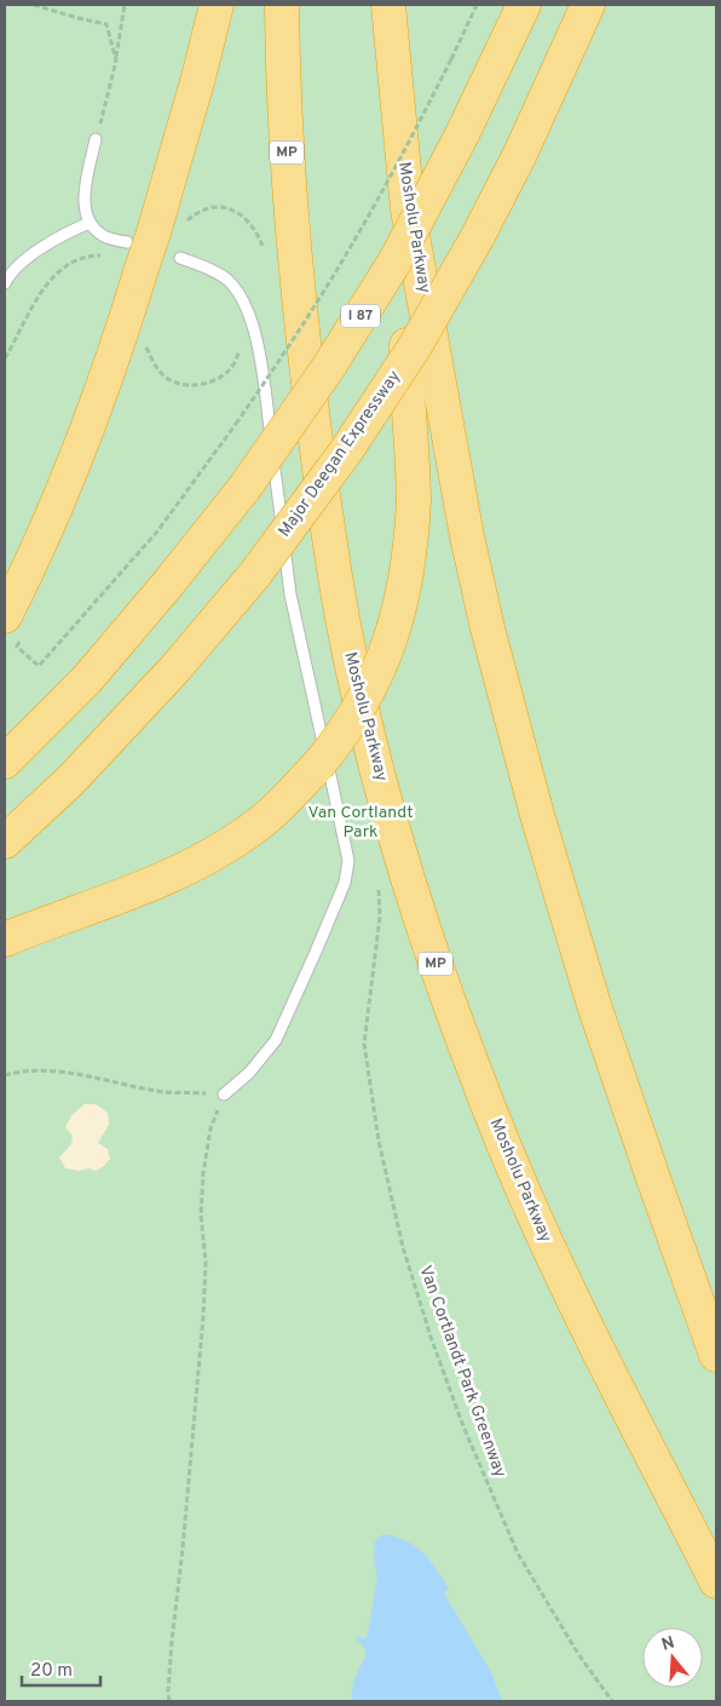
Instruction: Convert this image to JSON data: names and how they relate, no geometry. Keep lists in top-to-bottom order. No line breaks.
{"streets":{"highway":["MP","Mosholu Parkway","I 87","Major Deegan Expressway"],"path":["Van Cortlandt Park Greenway"]},"parks":["Van Cortlandt Park"],"scale_bar":"20 m","north":"top"}
